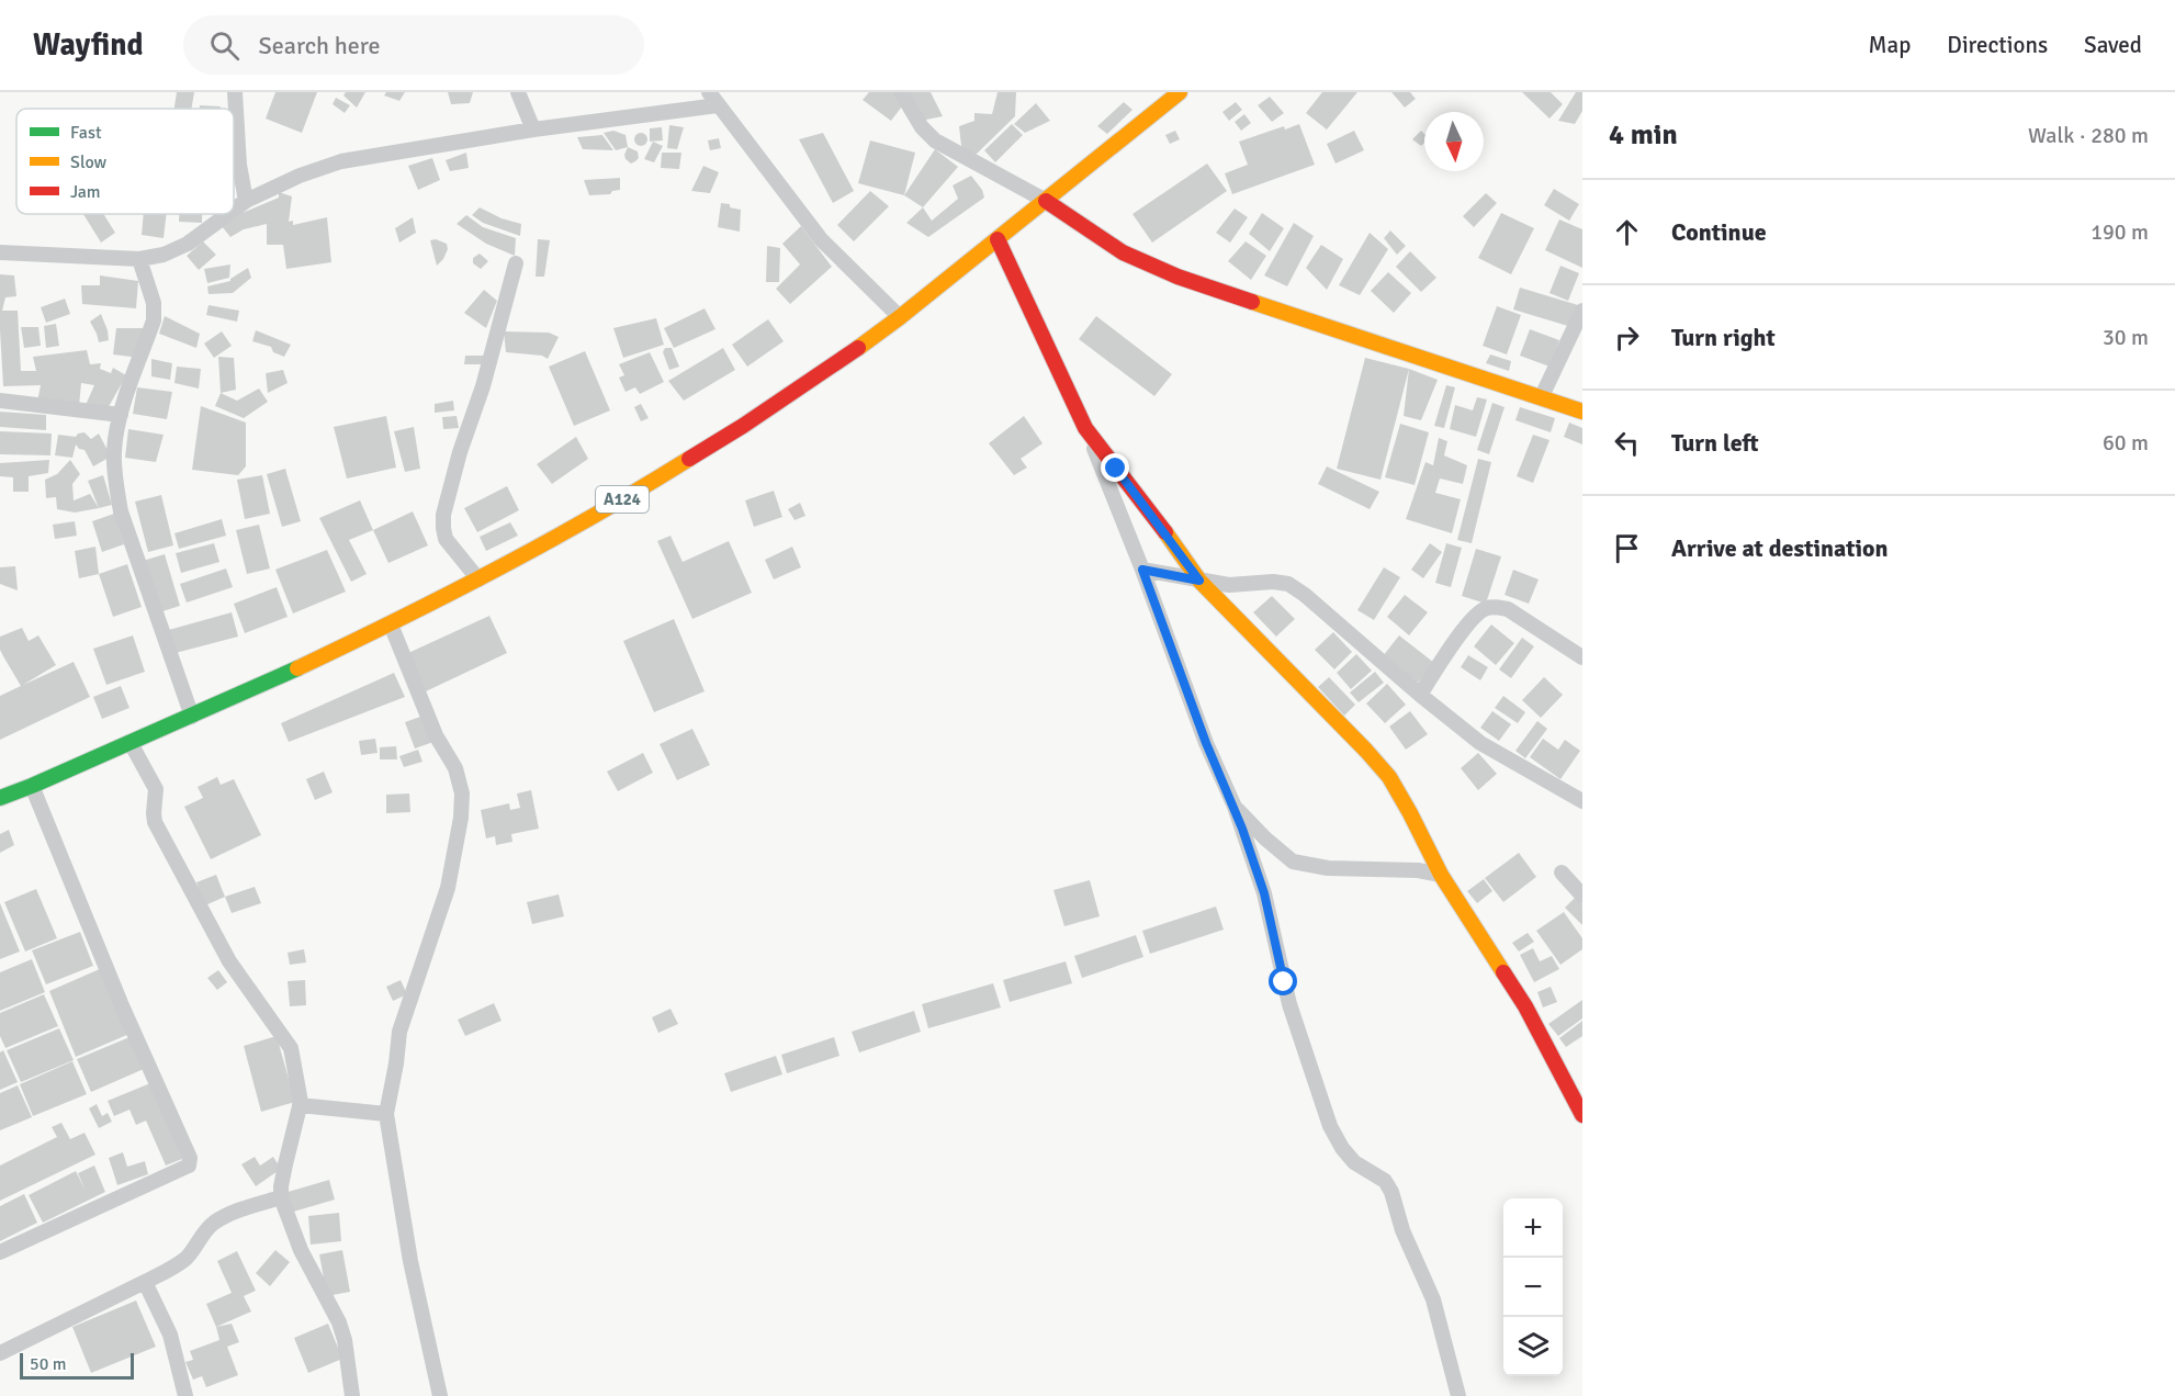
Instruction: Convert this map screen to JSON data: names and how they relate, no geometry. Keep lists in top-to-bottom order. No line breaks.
{"streets":{"main road":["A124"]},"legend":["Fast","Slow","Jam"],"scale_bar":"50 m","north":"bottom","page":{"header":"Wayfind","search":"Search here","nav":["Map","Directions","Saved"],"heading":["4 min","Walk · 280 m"],"list":[["Continue","190 m"],["Turn right","30 m"],["Turn left","60 m"],"Arrive at destination"],"map_buttons":["+","−"],"scale":"50 m"}}
